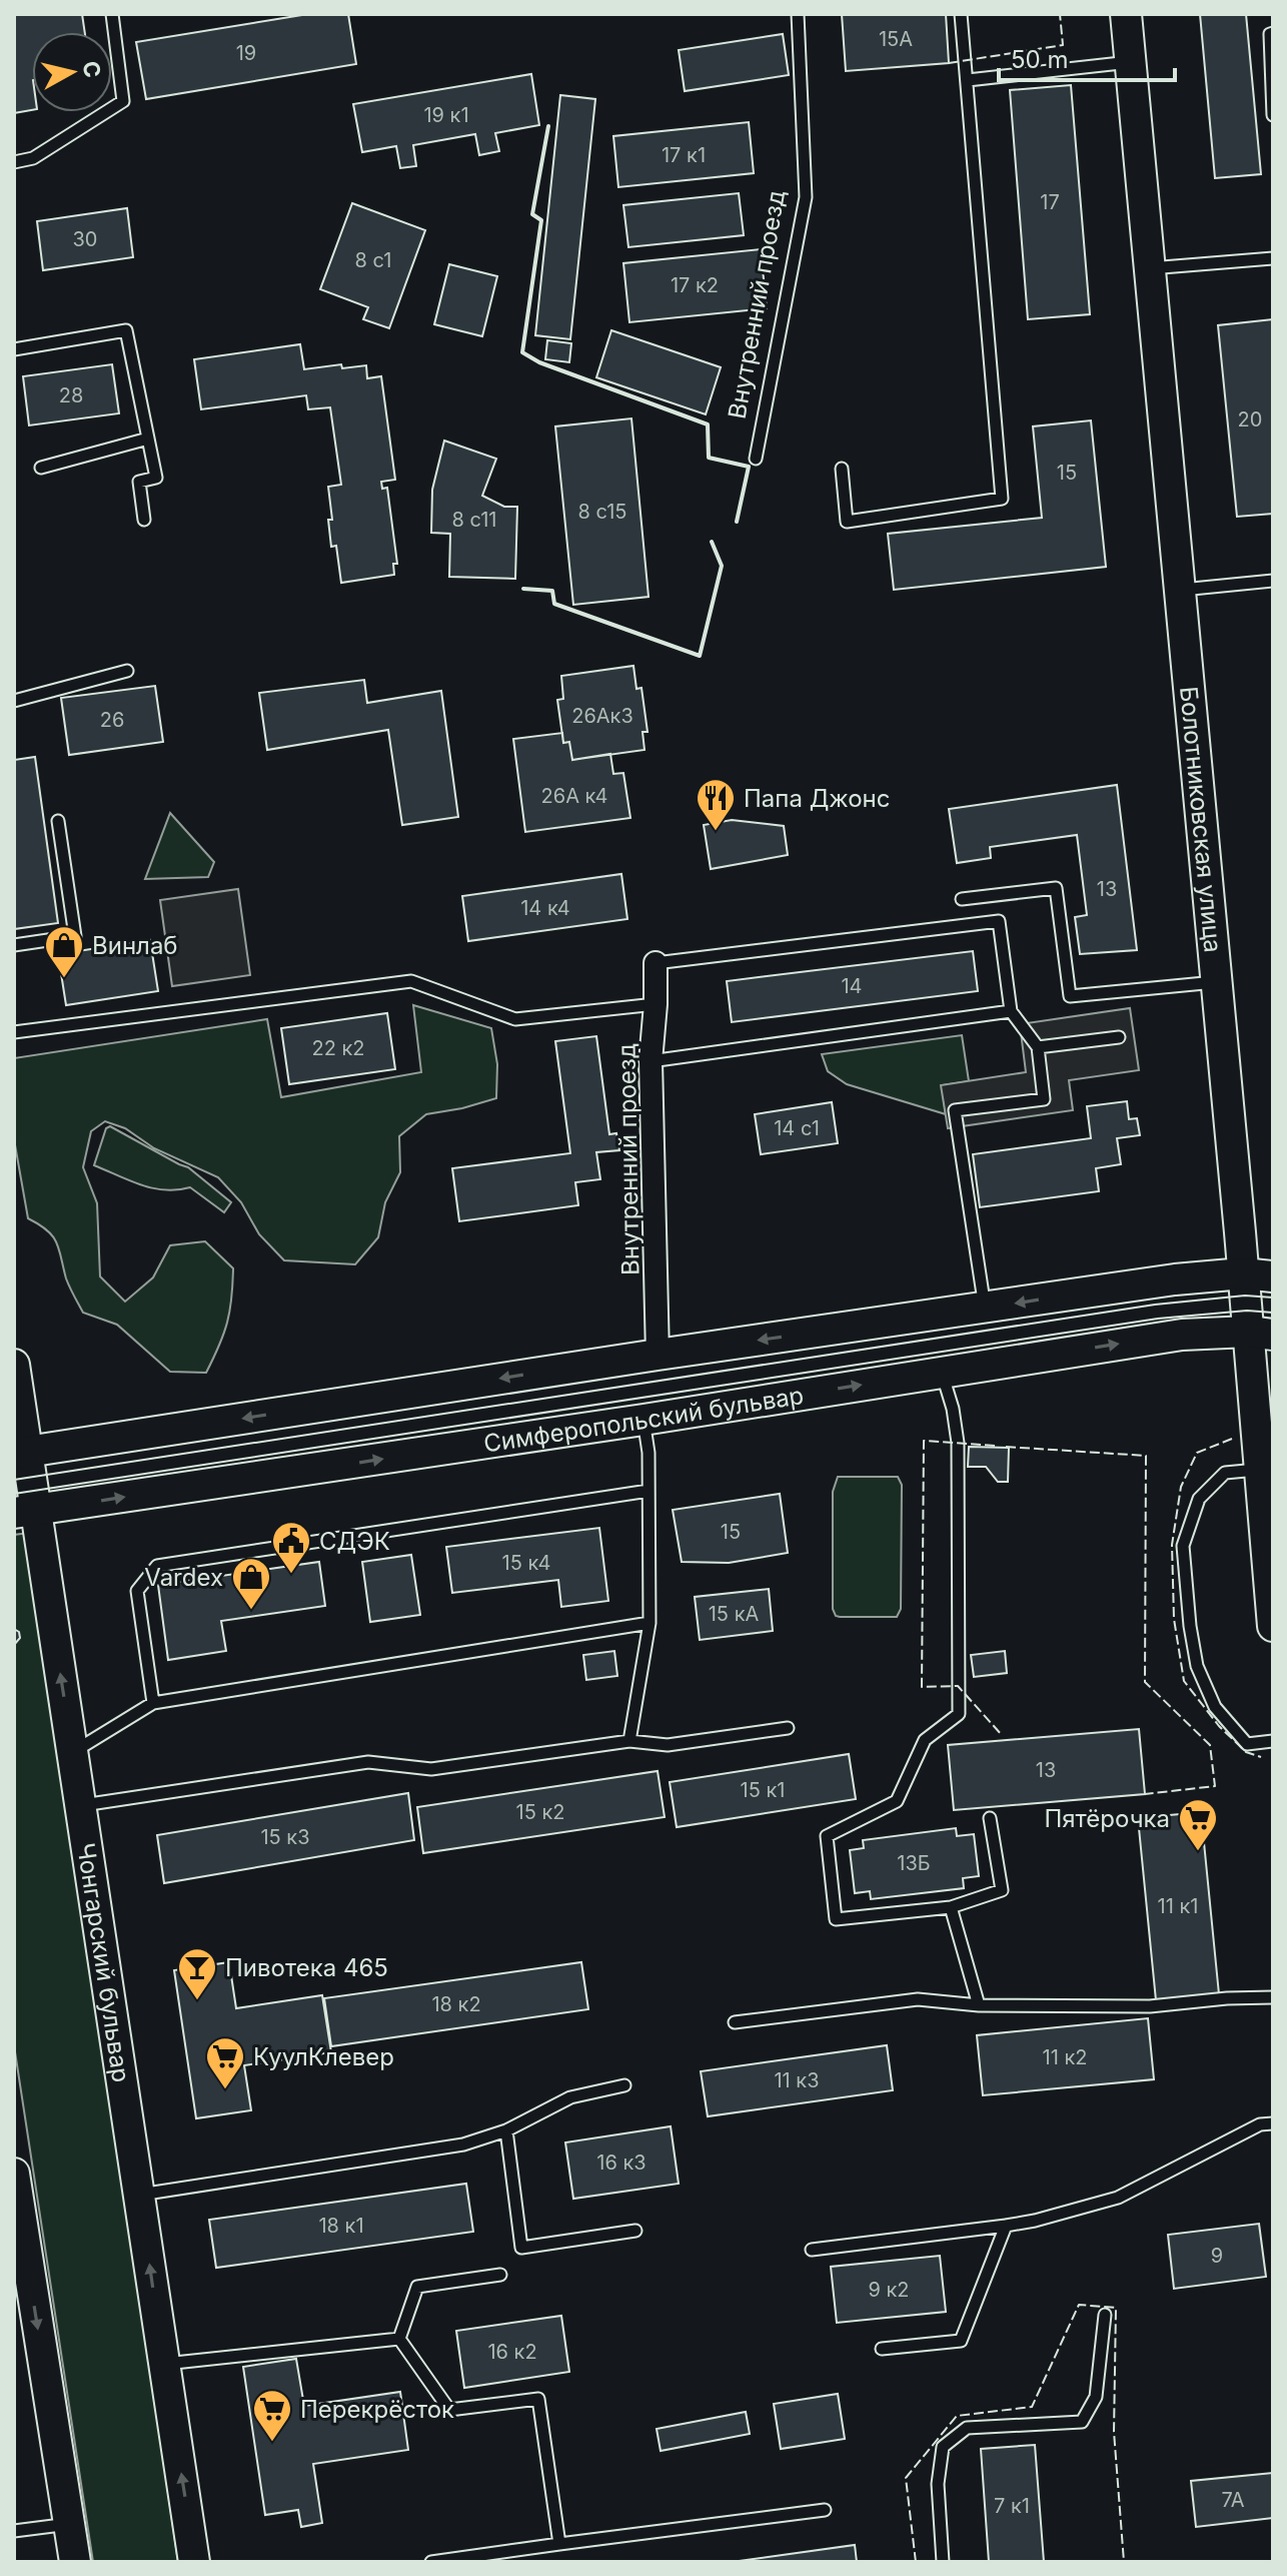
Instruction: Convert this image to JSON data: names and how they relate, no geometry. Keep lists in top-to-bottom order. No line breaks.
{"streets":{"main road":["Болотниковская улица","Симферопольский бульвар","Чонгарский бульвар"],"street":["Внутренний проезд"]},"crossings":[["Болотниковская улица","Симферопольский бульвар"],["Симферопольский бульвар","Чонгарский бульвар"]],"places":{"restaurant":["Папа Джонс"],"shop":["Винлаб","Vardex"],"public building":["СДЭК"],"supermarket":["Пятёрочка","КуулКлевер","Перекрёсток"],"bar":["Пивотека 465"]},"house_numbers":["15А","19","19 к1","17 к1","17","30","8 с1","17 к2","28","20","15","8 с15","8 с11","26Ак3","26","26А к4","13","14 к4","14","22 к2","14 с1","15","15 к4","15 кА","13","15 к1","15 к2","15 к3","13Б","11 к1","18 к2","11 к2","11 к3","16 к3","18 к1","9","9 к2","16 к2","7А","7 к1"],"scale_bar":"50 m","north":"right"}
